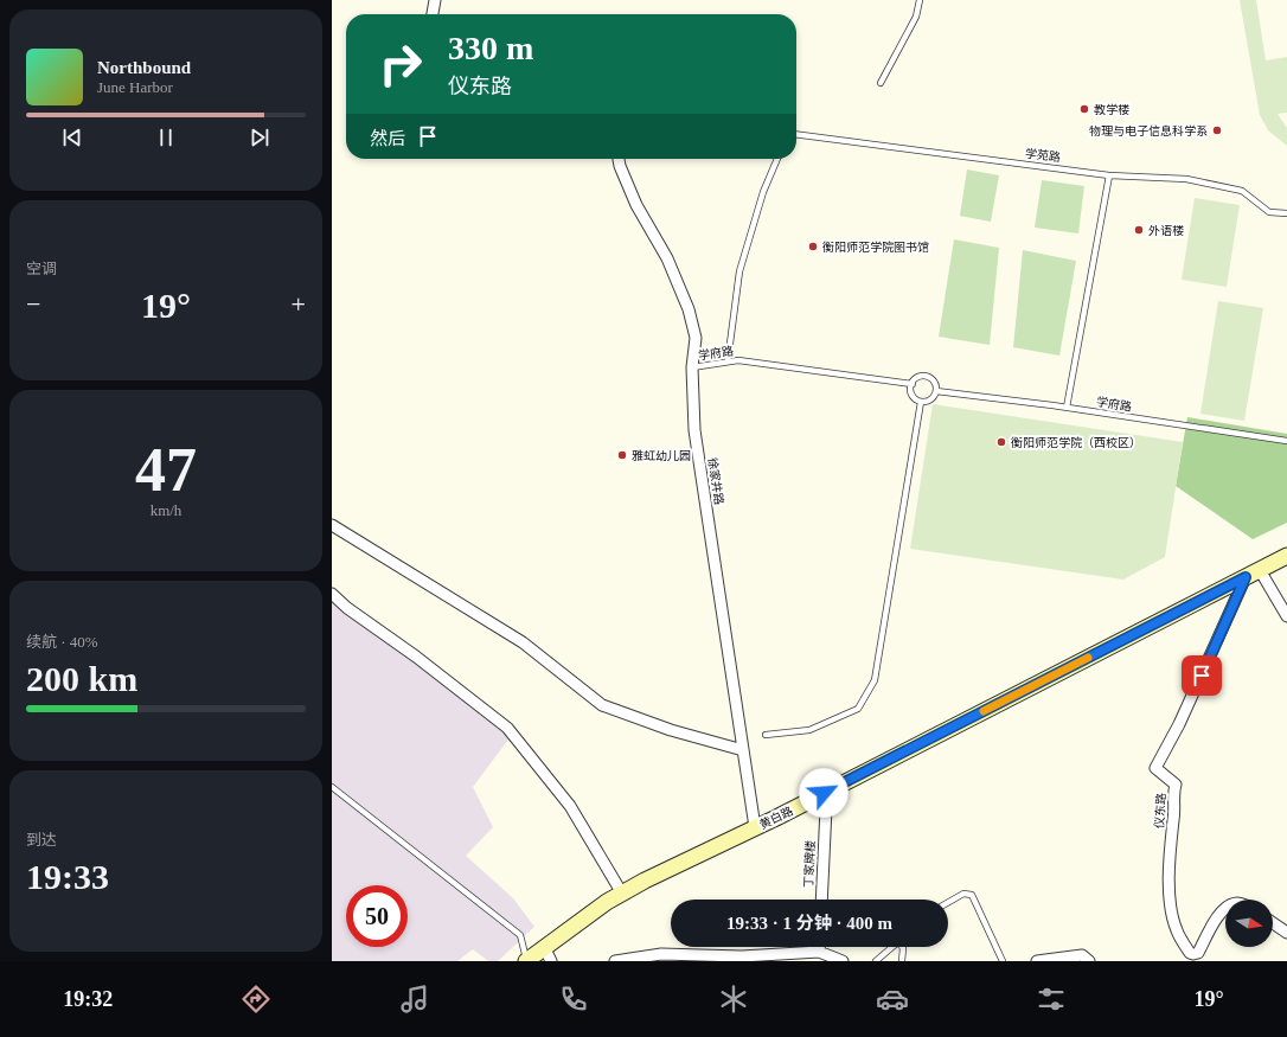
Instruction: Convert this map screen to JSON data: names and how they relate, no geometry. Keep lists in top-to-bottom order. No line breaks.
{"streets":{"main road":["黄白路"],"street":["徐家井路","仪东路","丁家牌楼"],"lane":["学苑路","学府路"]},"crossings":[["学府路","徐家井路"],["徐家井路","黄白路"],["仪东路","黄白路"],["黄白路","丁家牌楼"]],"places":["教学楼","物理与电子信息科学系","外语楼","衡阳师范学院图书馆","衡阳师范学院（西校区）","雅虹幼儿园"],"north":"right","page":{"turn":["330 m","仪东路"],"song":["Northbound","June Harbor"],"then":"然后","tile":["空调",["47","km/h"],["续航 · 40%","200 km"],["到达","19:33"]],"heat":["−","19°","+"],"limit":"50","trip":"19:33 · 1 分钟 · 400 m","tabs":["19:32","19°"]}}
